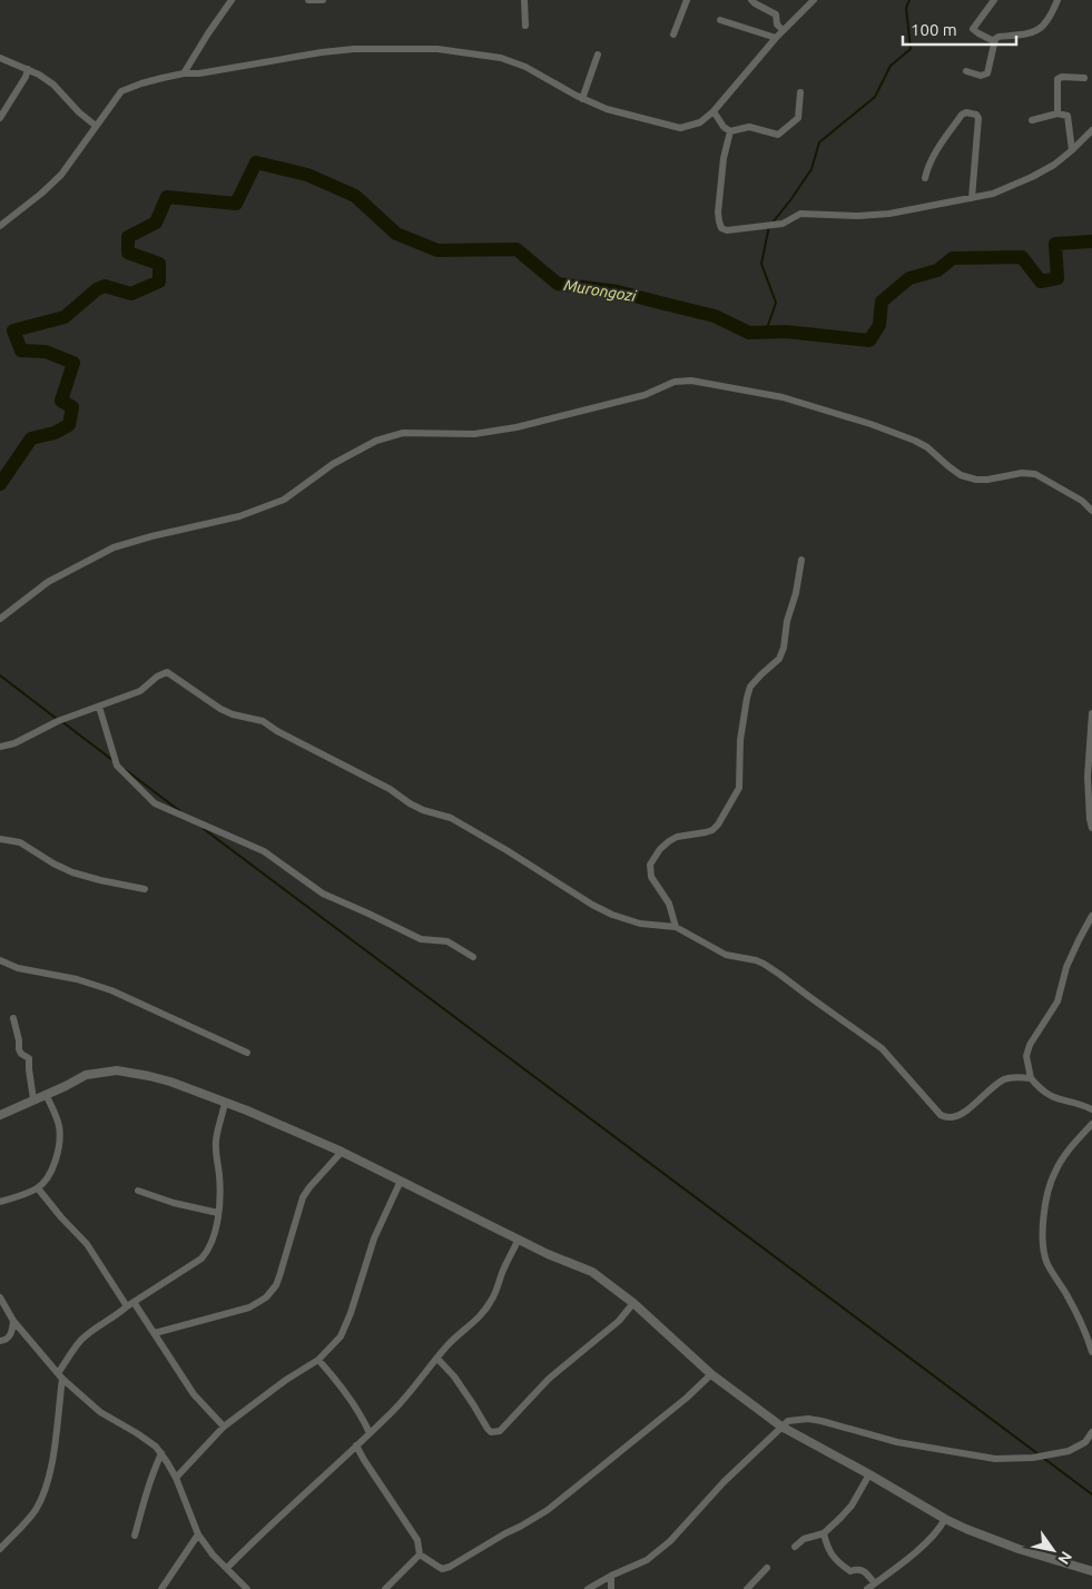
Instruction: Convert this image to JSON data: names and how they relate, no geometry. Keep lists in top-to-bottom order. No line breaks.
{"water":["Murongozi"],"scale_bar":"100 m","north":"bottom right"}
